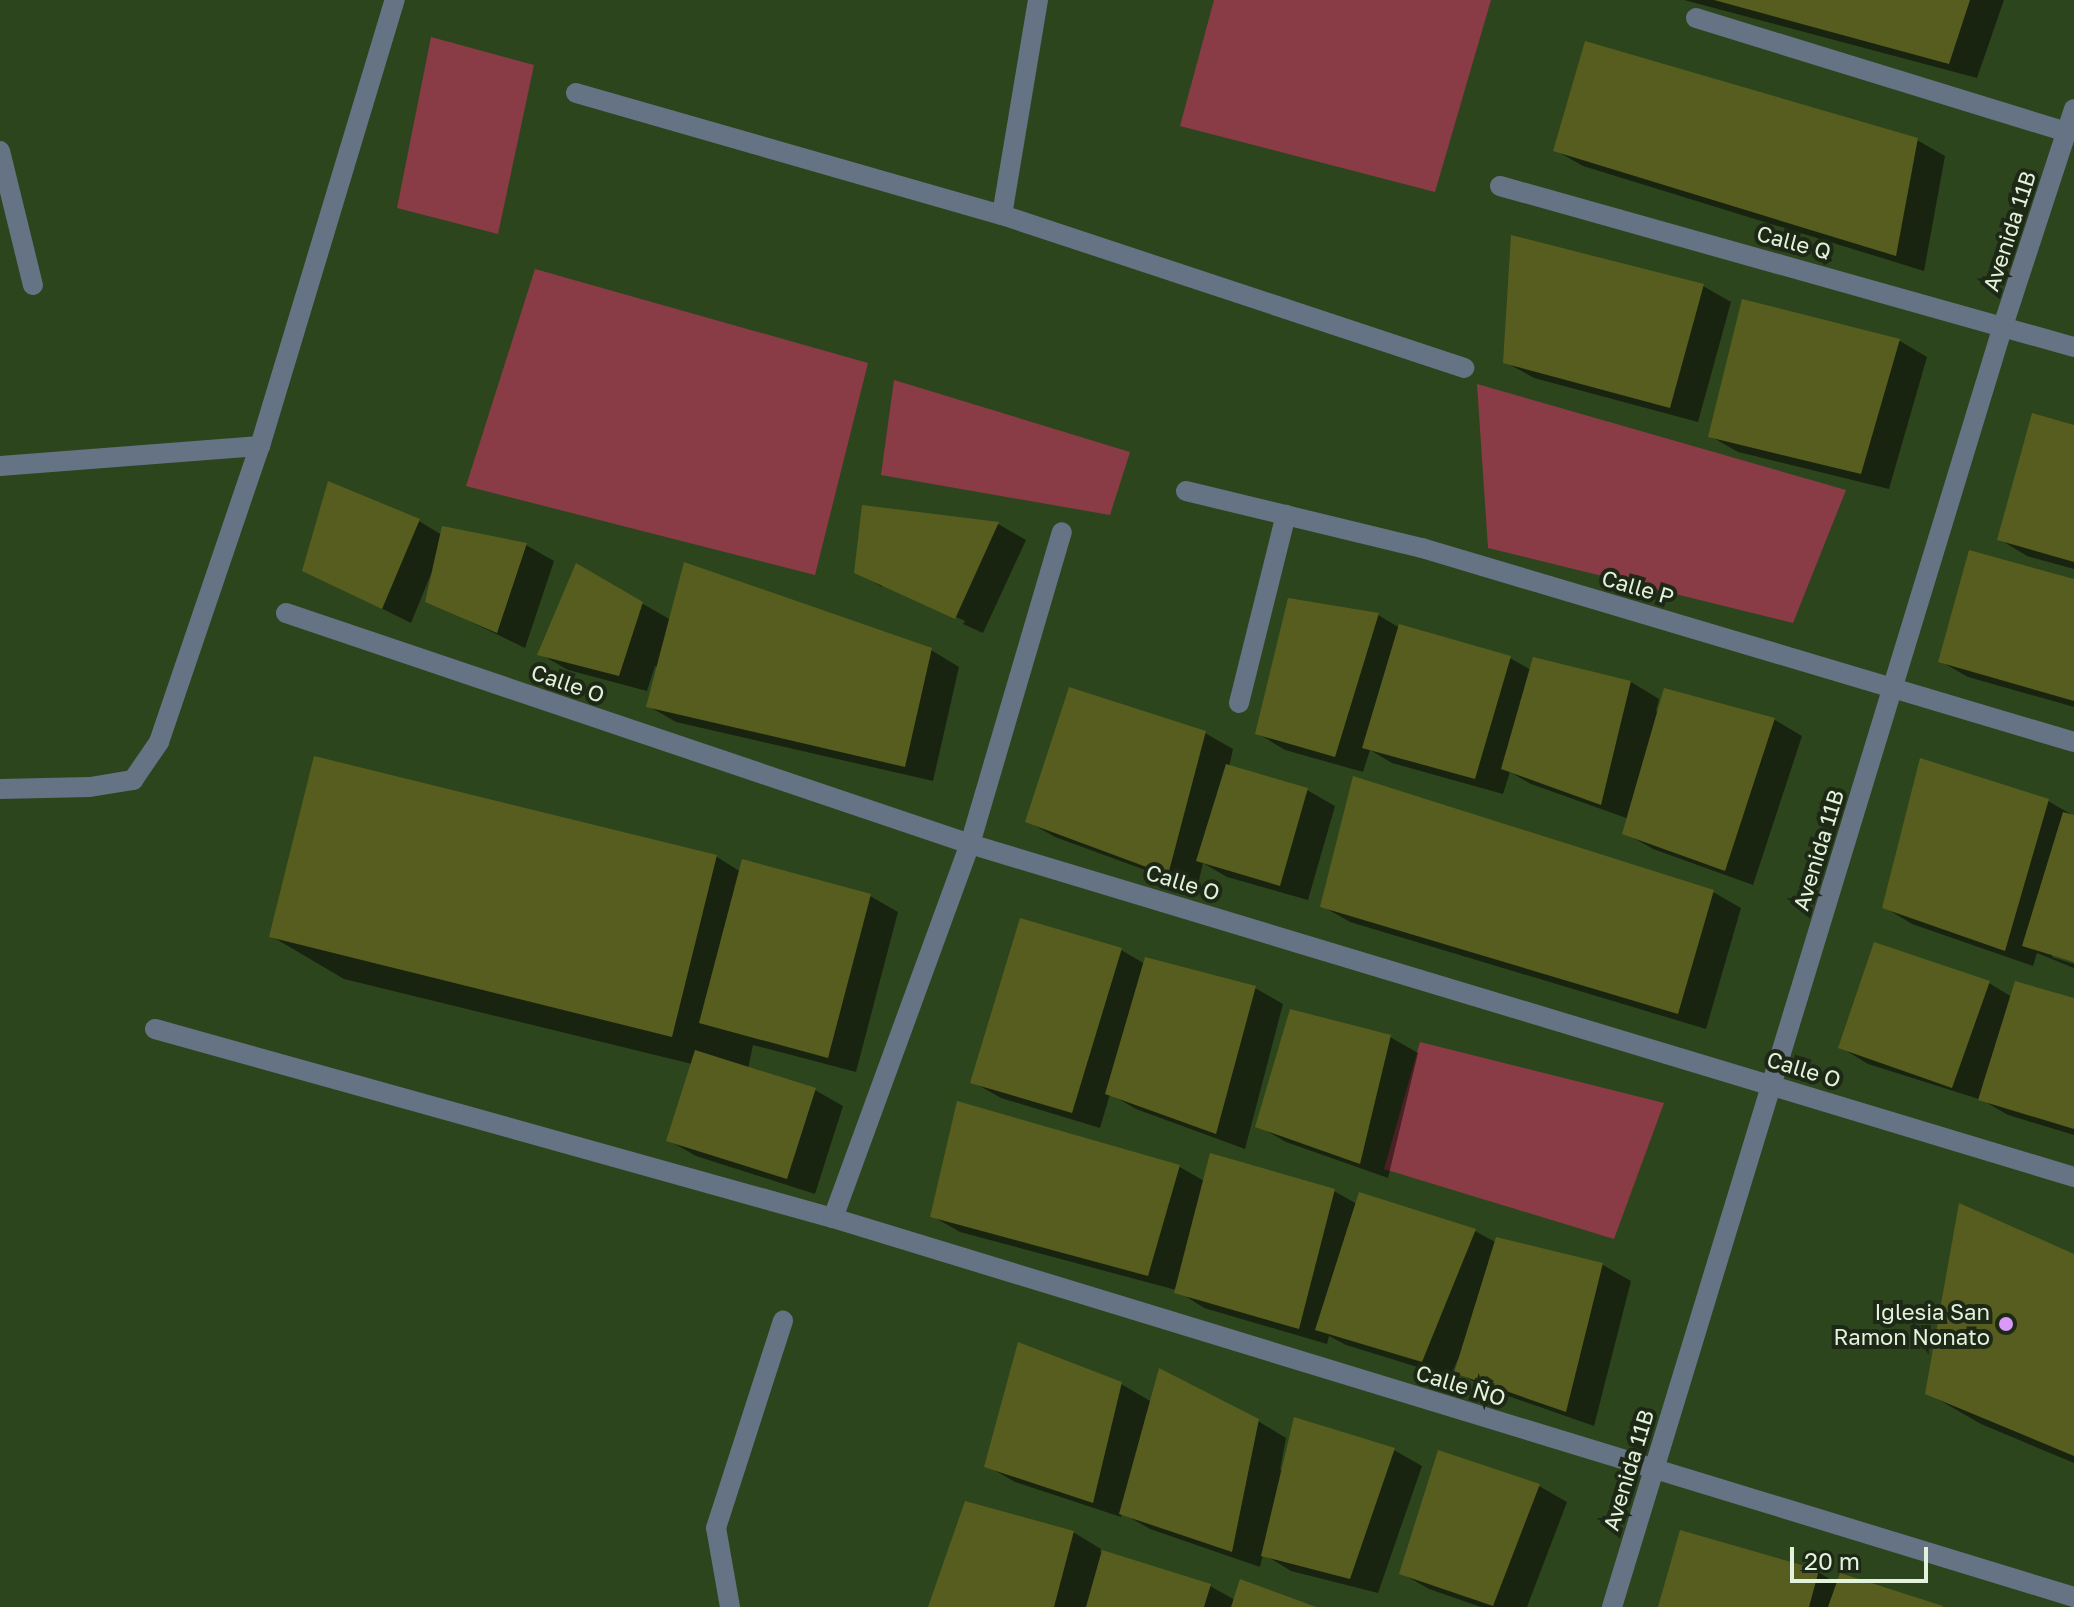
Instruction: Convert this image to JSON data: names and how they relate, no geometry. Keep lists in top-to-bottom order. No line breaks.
{"streets":{"street":["Avenida 11B","Calle Q","Calle P","Calle O","Calle ÑO"]},"crossings":[["Avenida 11B","Calle Q"],["Avenida 11B","Calle P"],["Avenida 11B","Calle O"],["Avenida 11B","Calle ÑO"]],"places":["Iglesia San Ramon Nonato"],"scale_bar":"20 m"}
